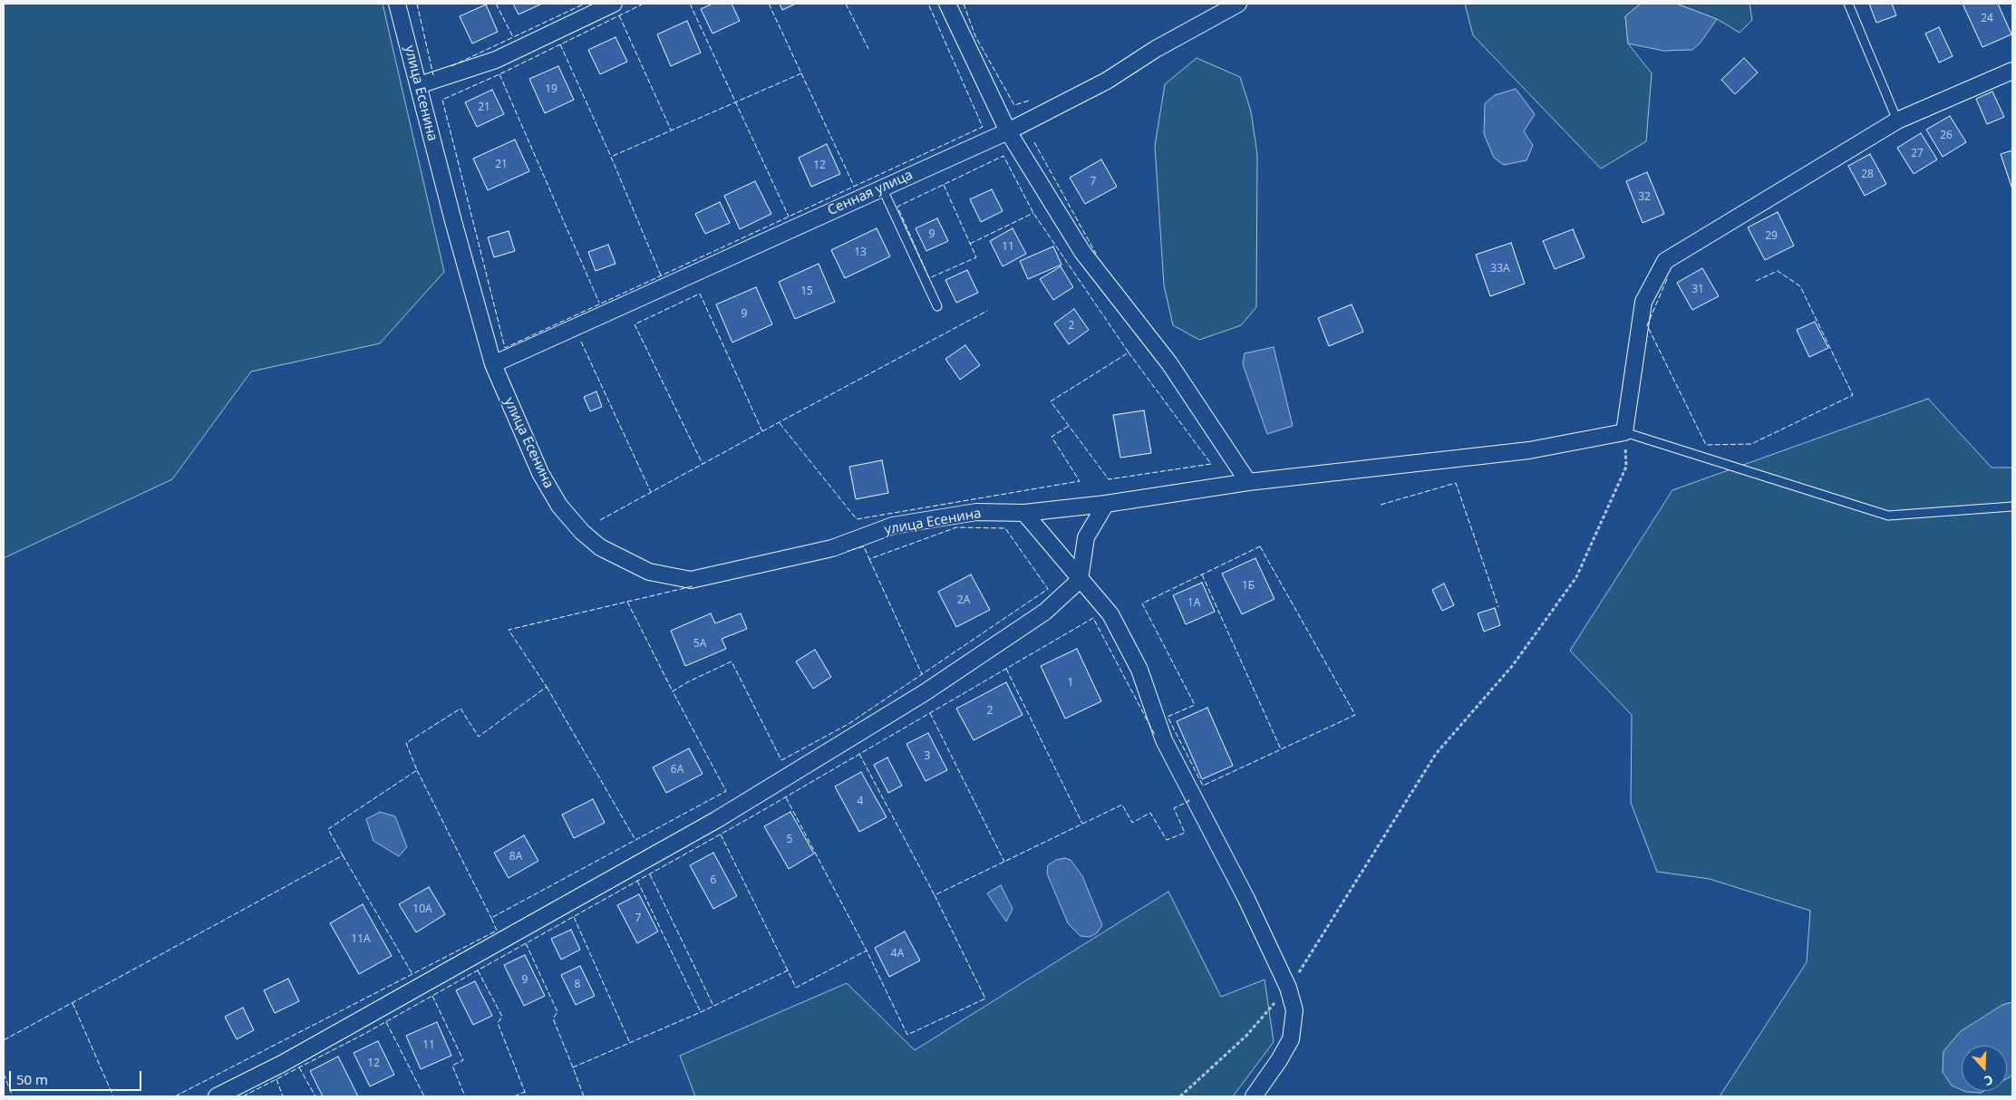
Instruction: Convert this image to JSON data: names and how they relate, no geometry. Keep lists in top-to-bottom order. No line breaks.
{"streets":{"street":["улица Есенина","Сенная улица"]},"crossings":[["улица Есенина","Сенная улица"]],"house_numbers":["24","19","21","26","27","21","12","28","7","32","9","29","11","13","33А","31","15","9","2","1Б","2А","1А","5А","1","2","3","6А","4","5","8А","6","10А","7","11А","4А","9","8","11","12"],"scale_bar":"50 m","north":"bottom"}
